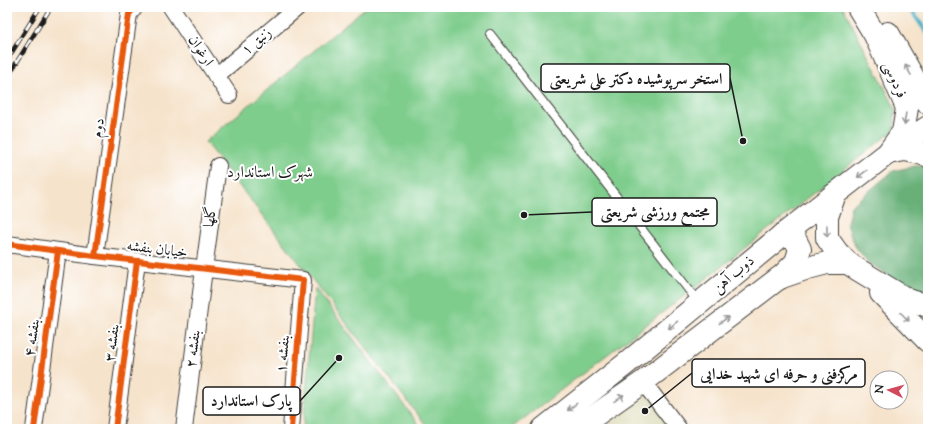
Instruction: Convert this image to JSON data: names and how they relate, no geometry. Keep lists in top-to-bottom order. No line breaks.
{"streets":{"main road":["فردوسی","ذوب آهن"],"street":["زنبق ۱","ارغوان","دوم","گلها","خیابان بنفشه","بنفشه ۴","بنفشه ۳","بنفشه ۲","بنفشه ۱"]},"crossings":[["زنبق ۱","ارغوان"],["فردوسی","ذوب آهن"],["دوم","خیابان بنفشه"],["گلها","خیابان بنفشه"],["گلها","بنفشه ۲"],["خیابان بنفشه","بنفشه ۴"],["خیابان بنفشه","بنفشه ۳"],["خیابان بنفشه","بنفشه ۲"],["خیابان بنفشه","بنفشه ۱"]],"districts":["شهرک استاندارد"],"places":["استخر سرپوشیده دکتر علی شریعتی","مجتمع ورزشی شریعتی","پارک استاندارد","مرکزفنی و حرفه ای شهید خدایی"],"north":"left"}
